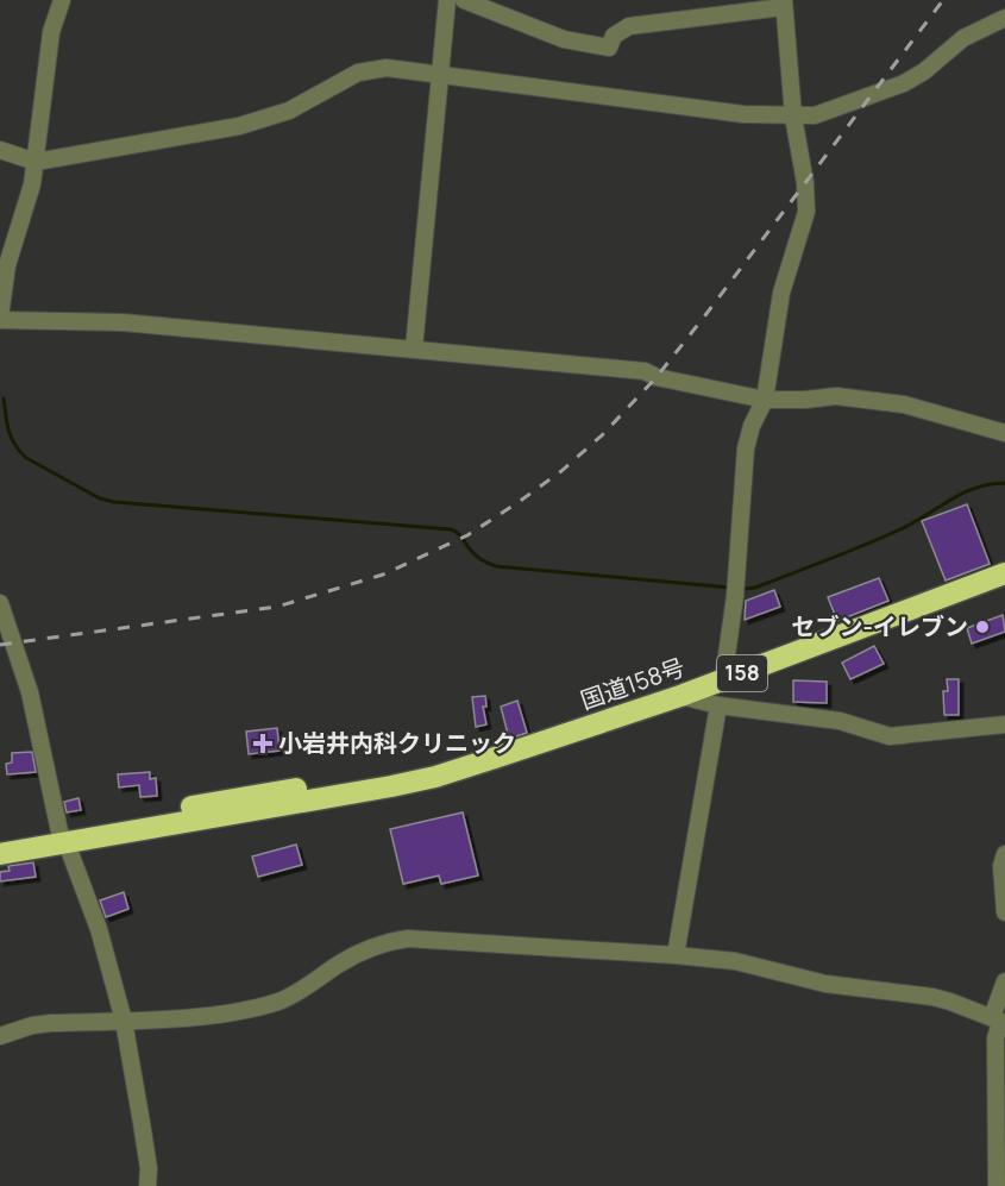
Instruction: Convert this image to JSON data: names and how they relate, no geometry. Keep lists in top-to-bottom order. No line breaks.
{"streets":{"highway":["158","国道158号"]},"places":{"other":["セブン-イレブン"],"health":["小岩井内科クリニック"]}}
